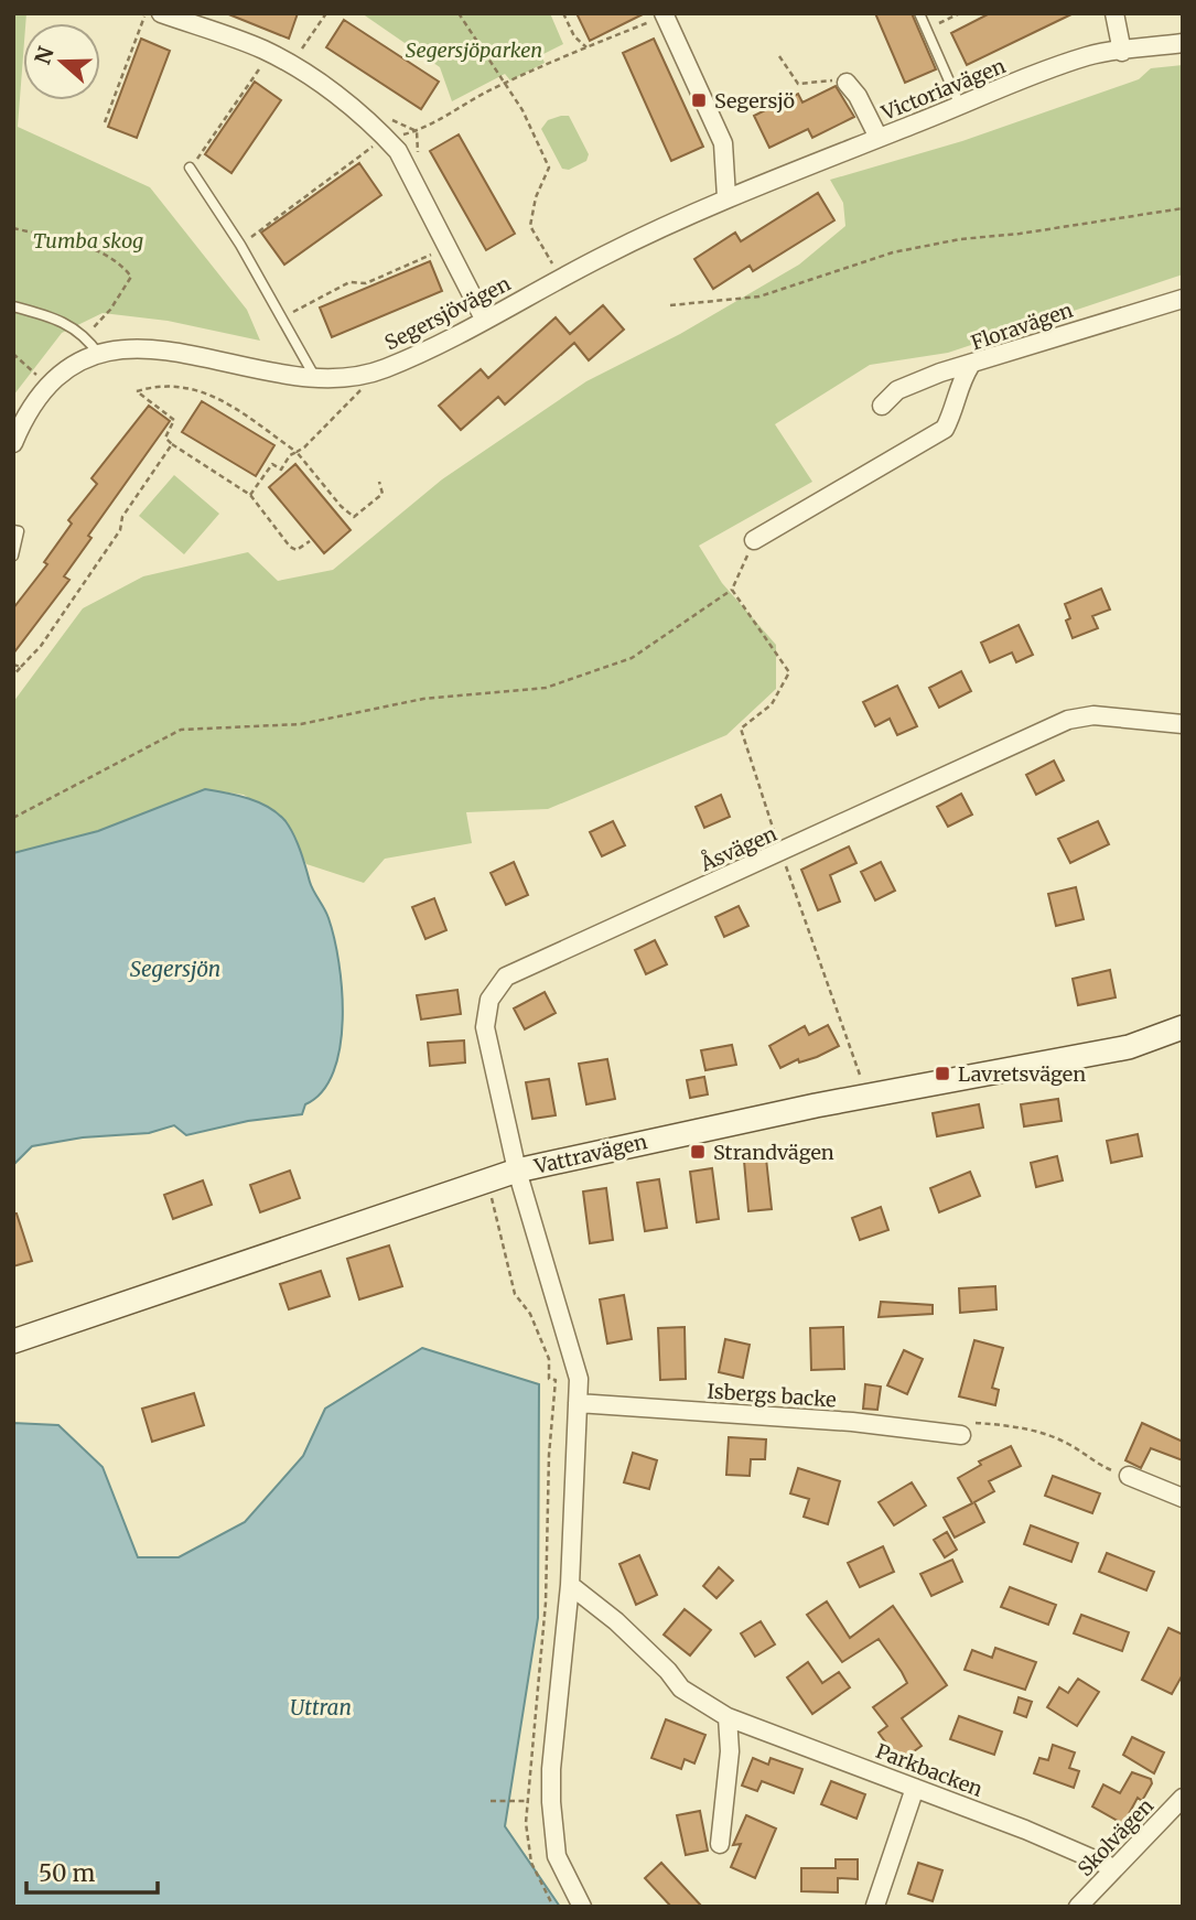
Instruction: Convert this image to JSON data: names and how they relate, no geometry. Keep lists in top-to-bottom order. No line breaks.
{"streets":{"street":["Victoriavägen","Segersjövägen","Floravägen","Åsvägen","Vattravägen","Isbergs backe","Parkbacken","Skolvägen"]},"crossings":[["Victoriavägen","Segersjövägen"],["Åsvägen","Vattravägen"],["Parkbacken","Skolvägen"]],"water":["Segersjön","Uttran"],"parks":["Segersjöparken","Tumba skog"],"places":{"transit":["Segersjö","Lavretsvägen","Strandvägen"]},"scale_bar":"50 m","north":"left"}
